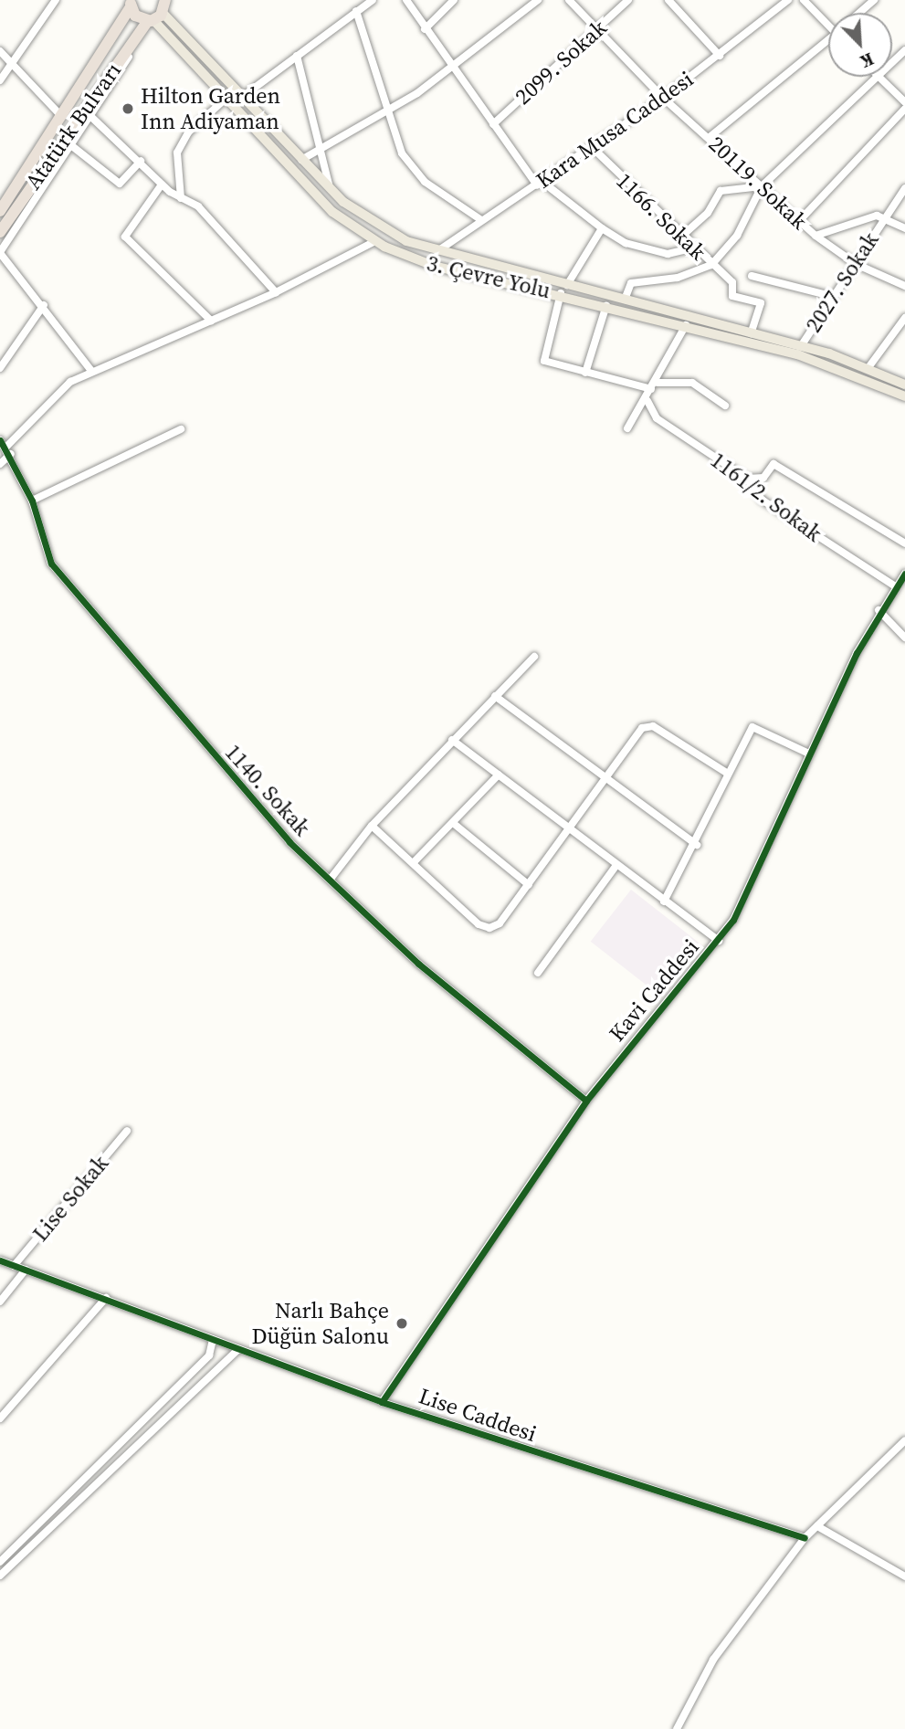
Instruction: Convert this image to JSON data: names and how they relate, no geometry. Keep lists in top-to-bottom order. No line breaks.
{"streets":{"highway":["Atatürk Bulvarı"],"main road":["3. Çevre Yolu"],"street":["2099. Sokak","Kara Musa Caddesi","20119. Sokak","1166. Sokak","2027. Sokak","1161/2. Sokak","1140. Sokak","Kavi Caddesi","Lise Sokak","Lise Caddesi"]},"crossings":[["2099. Sokak","20119. Sokak"],["Atatürk Bulvarı","3. Çevre Yolu"],["Kara Musa Caddesi","20119. Sokak"],["Kara Musa Caddesi","1166. Sokak"],["Kara Musa Caddesi","3. Çevre Yolu"],["20119. Sokak","2027. Sokak"],["1166. Sokak","3. Çevre Yolu"],["3. Çevre Yolu","2027. Sokak"],["1161/2. Sokak","Kavi Caddesi"],["1140. Sokak","Kavi Caddesi"],["Kavi Caddesi","Lise Caddesi"],["Lise Sokak","Lise Caddesi"]],"places":["Hilton Garden Inn Adiyaman","Narlı Bahçe Düğün Salonu"],"north":"bottom right"}
